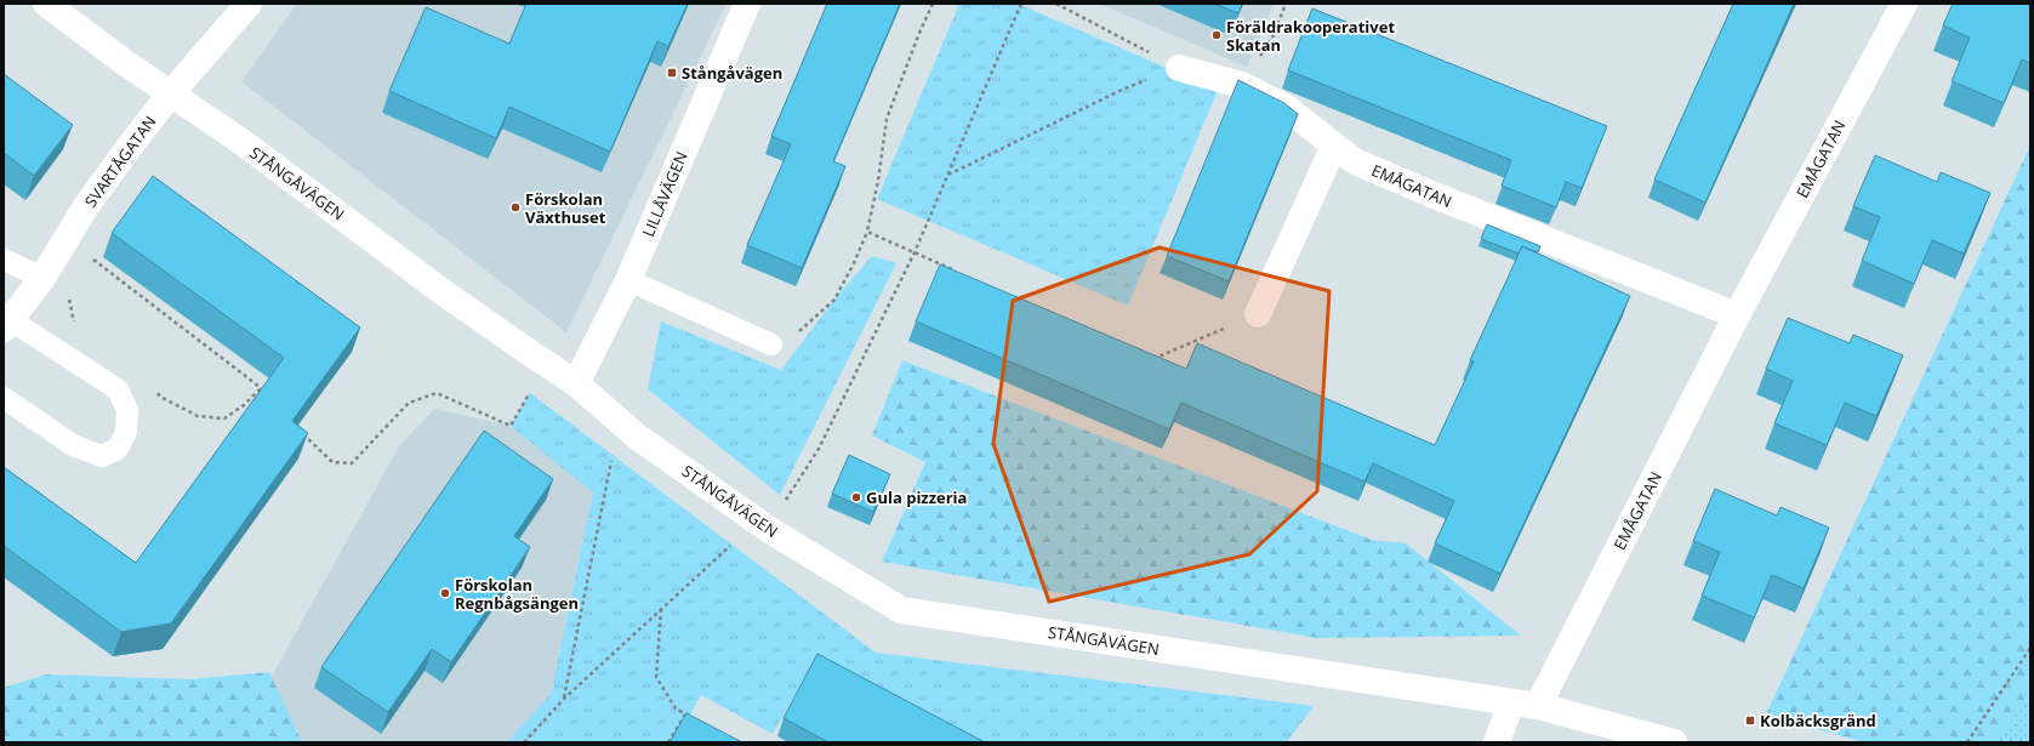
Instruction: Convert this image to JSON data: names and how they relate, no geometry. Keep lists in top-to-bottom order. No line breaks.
{"streets":{"street":["EMÅGATAN","SVARTÅGATAN","STÅNGÅVÄGEN","LILLÅVÄGEN"]},"crossings":[["EMÅGATAN","STÅNGÅVÄGEN"],["SVARTÅGATAN","STÅNGÅVÄGEN"],["STÅNGÅVÄGEN","LILLÅVÄGEN"]],"places":{"other":["Föräldrakooperativet Skatan","Förskolan Växthuset","Gula pizzeria","Förskolan Regnbågsängen"],"transit":["Stångåvägen","Kolbäcksgränd"]}}
